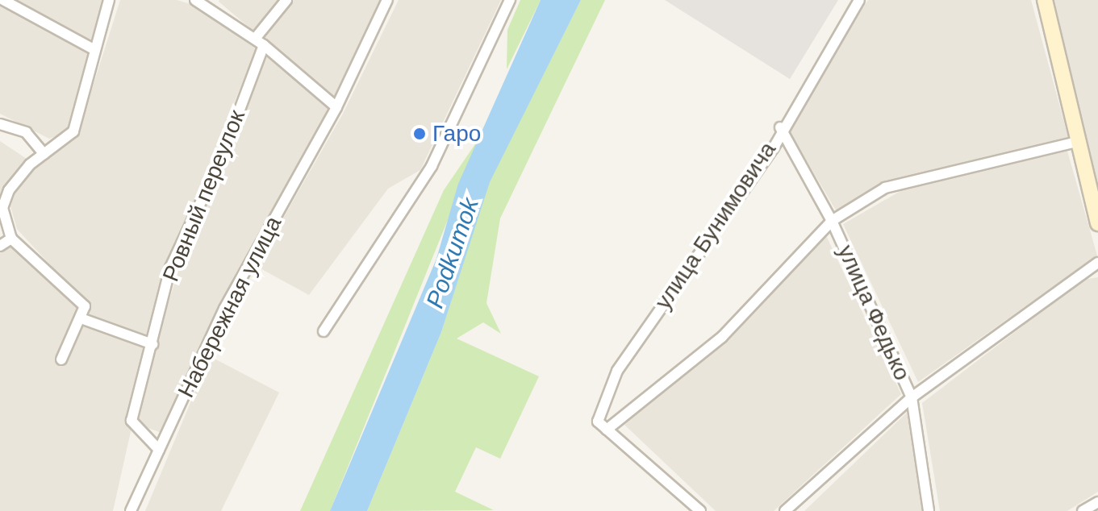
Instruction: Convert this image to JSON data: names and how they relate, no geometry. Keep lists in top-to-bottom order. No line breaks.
{"streets":{"street":["Ровный переулок","улица Бунимовича","Набережная улица","улица Федько"]},"crossings":[["Ровный переулок","Набережная улица"],["улица Бунимовича","улица Федько"]],"water":["Podkumok"],"places":["Гаро"]}
